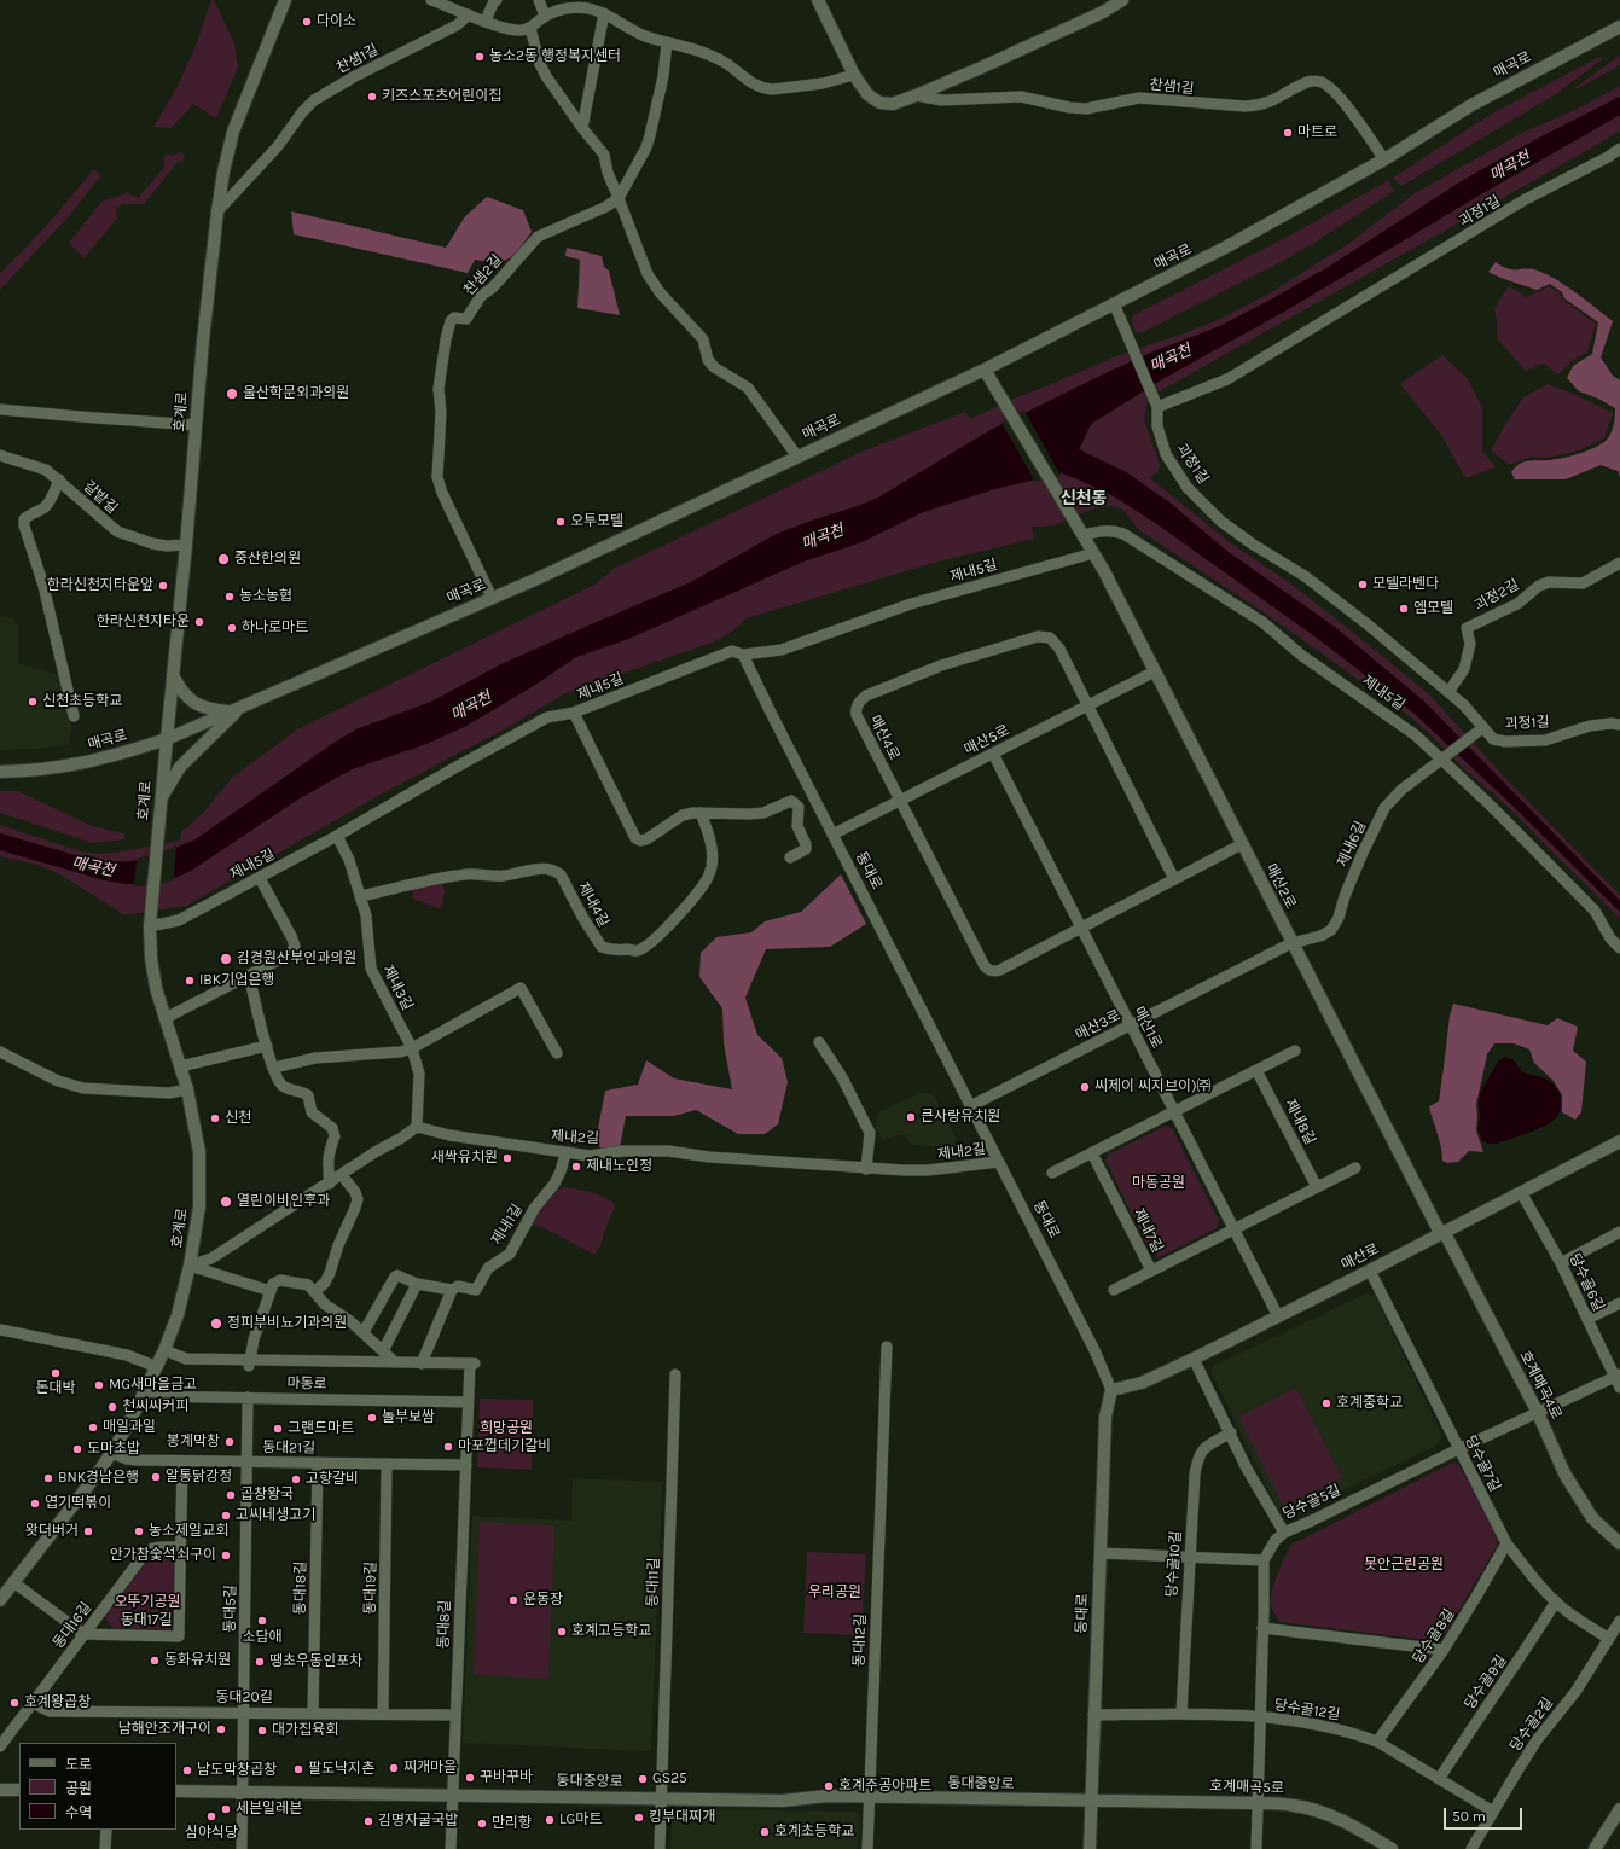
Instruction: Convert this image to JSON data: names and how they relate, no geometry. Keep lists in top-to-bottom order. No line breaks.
{"streets":{"street":["찬샘1길","매곡로","괴정1길","찬샘2길","호계로","갈밭길","제내5길","괴정2길","매산4로","매산5로","제내6길","동대로","매산2로","제내4길","제내3길","매산3로","매산1로","제내8길","제내2길","제내1길","제내7길","매산로","당수골6길","마동로","호계매곡4로","동대21길","당수골7길","당수골5길","당수골10길","동대11길","동대18길","동대19길","동대5길","동대17길","동대8길","동대16길","당수골8길","동대12길","당수골9길","동대20길","당수골12길","당수골2길","동대중앙로","호계매곡5로"]},"crossings":[["찬샘1길","매곡로"],["찬샘1길","호계로"],["매곡로","찬샘2길"],["매곡로","호계로"],["매곡로","매산2로"],["괴정1길","괴정2길"],["괴정1길","제내6길"],["호계로","갈밭길"],["호계로","제내5길"],["호계로","마동로"],["호계로","동대21길"],["제내5길","제내6길"],["제내5길","동대로"],["제내5길","매산2로"],["제내5길","제내3길"],["매산4로","매산5로"],["매산4로","매산2로"],["매산4로","매산1로"],["매산5로","동대로"],["매산5로","매산2로"],["매산5로","매산1로"],["제내6길","매산2로"],["제내6길","매산3로"],["동대로","매산3로"],["동대로","제내2길"],["동대로","매산로"],["동대로","당수골12길"],["동대로","동대중앙로"],["동대로","호계매곡5로"],["매산2로","매산3로"],["매산2로","매산로"],["매산2로","호계매곡4로"],["제내4길","제내3길"],["제내3길","제내2길"],["매산3로","매산1로"],["매산1로","제내7길"],["매산1로","매산로"],["제내2길","제내1길"],["매산로","당수골6길"],["매산로","호계매곡4로"],["매산로","당수골7길"],["당수골6길","당수골5길"],["마동로","동대5길"],["마동로","동대8길"],["호계매곡4로","당수골5길"],["동대21길","동대18길"],["동대21길","동대19길"],["동대21길","동대5길"],["동대21길","동대17길"],["동대21길","동대8길"],["당수골7길","당수골5길"],["당수골7길","당수골8길"],["당수골7길","당수골9길"],["당수골7길","당수골2길"],["당수골5길","당수골12길"],["당수골5길","호계매곡5로"],["당수골10길","당수골12길"],["동대11길","동대중앙로"],["동대18길","동대20길"],["동대19길","동대20길"],["동대5길","동대20길"],["동대5길","동대중앙로"],["동대17길","동대16길"],["동대8길","동대20길"],["동대8길","동대중앙로"],["동대16길","동대20길"],["당수골8길","당수골12길"],["동대12길","동대중앙로"],["당수골9길","당수골12길"],["당수골12길","당수골2길"],["동대중앙로","호계매곡5로"]],"districts":["신천동"],"water":["매곡천"],"parks":["마동공원","희망공원","못안근린공원","우리공원","오뚜기공원"],"places":["다이소","농소2동 행정복지센터","키즈스포츠어린이집","마트로","울산학문외과의원","오투모텔","중산한의원","모텔라벤다","한라신천지타운앞","농소농협","엠모텔","한라신천지타운","하나로마트","신천초등학교","김경원산부인과의원","IBK기업은행","씨제이 씨지브이)㈜","큰사랑유치원","신천","새싹유치원","제내노인정","열린이비인후과","정피부비뇨기과의원","돈대박","MG새마을금고","호계중학교","천씨씨커피","놀부보쌈","매일과일","그랜드마트","봉계막창","마포껍데기갈비","도마초밥","알통닭강정","BNK경남은행","고향갈비","곱창왕국","엽기떡볶이","고씨네생고기","왓더버거","농소제일교회","안가참숯석쇠구이","운동장","소담애","호계고등학교","동화유치원","땡초우동인포차","호계왕곱창","남해안조개구이","대가집육회","찌개마을","팔도낙지촌","남도막창곱창","꾸바꾸바","GS25","호계주공아파트","세븐일레븐","심야식당","킹부대찌개","LG마트","김명자굴국밥","만리향","호계초등학교"],"legend":["도로","공원","수역"],"scale_bar":"50 m"}
